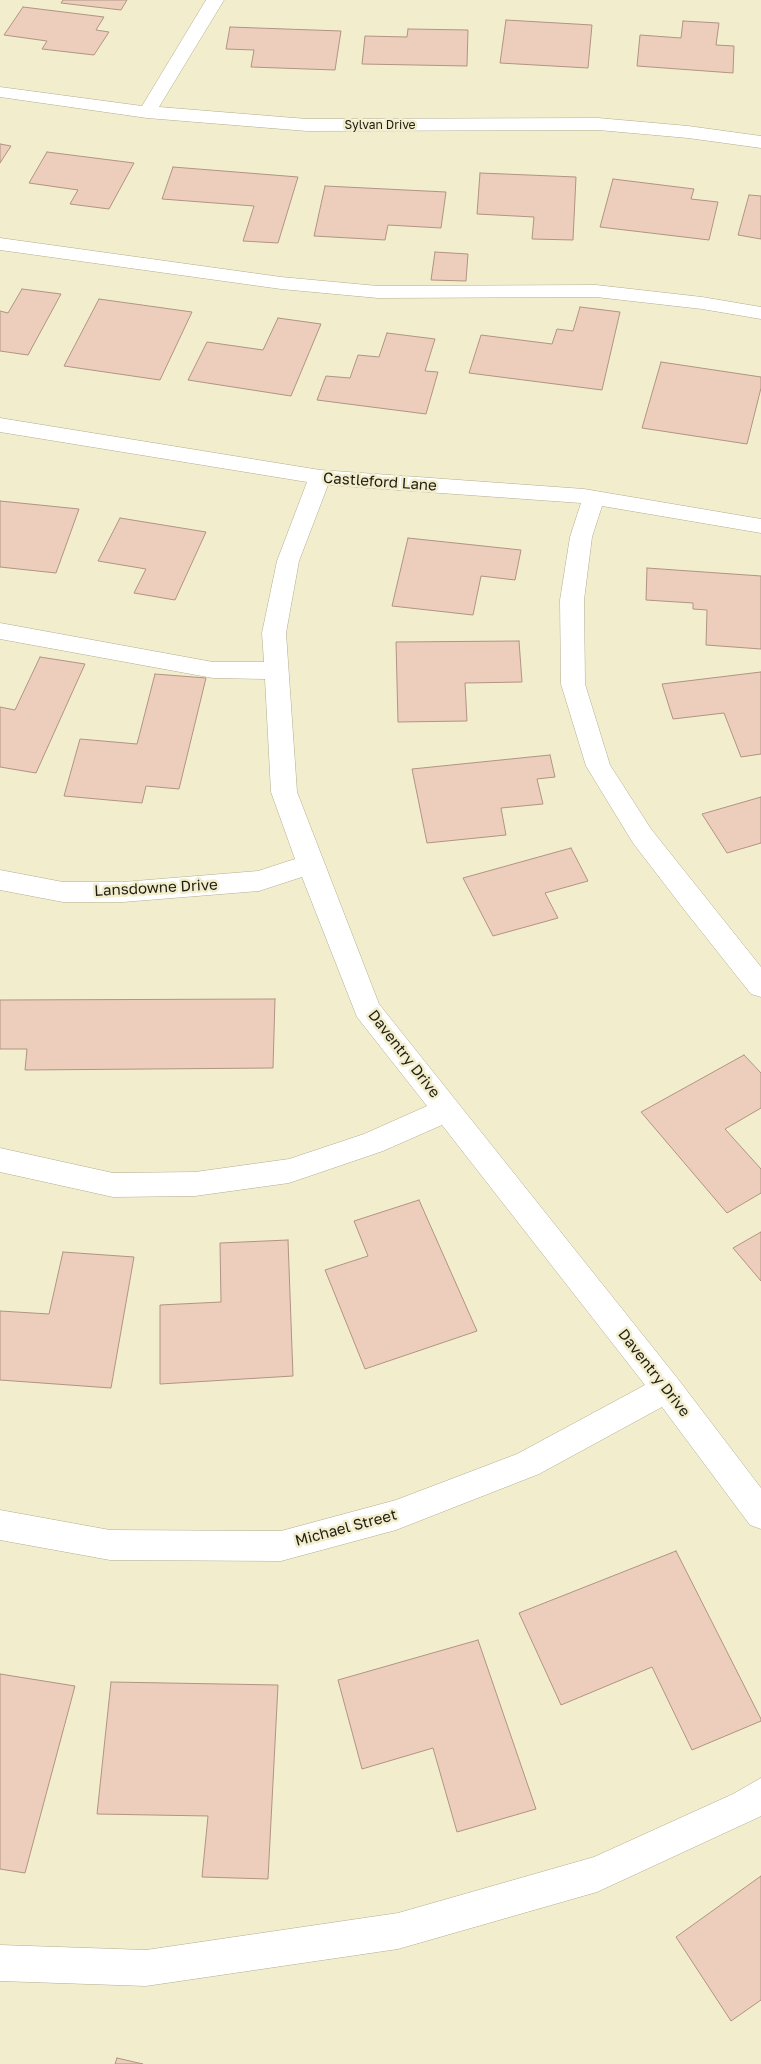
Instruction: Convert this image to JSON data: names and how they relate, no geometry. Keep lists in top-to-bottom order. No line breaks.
{"streets":{"street":["Sylvan Drive","Castleford Lane","Lansdowne Drive","Daventry Drive","Michael Street"]},"crossings":[["Castleford Lane","Daventry Drive"],["Lansdowne Drive","Daventry Drive"],["Daventry Drive","Michael Street"]]}
